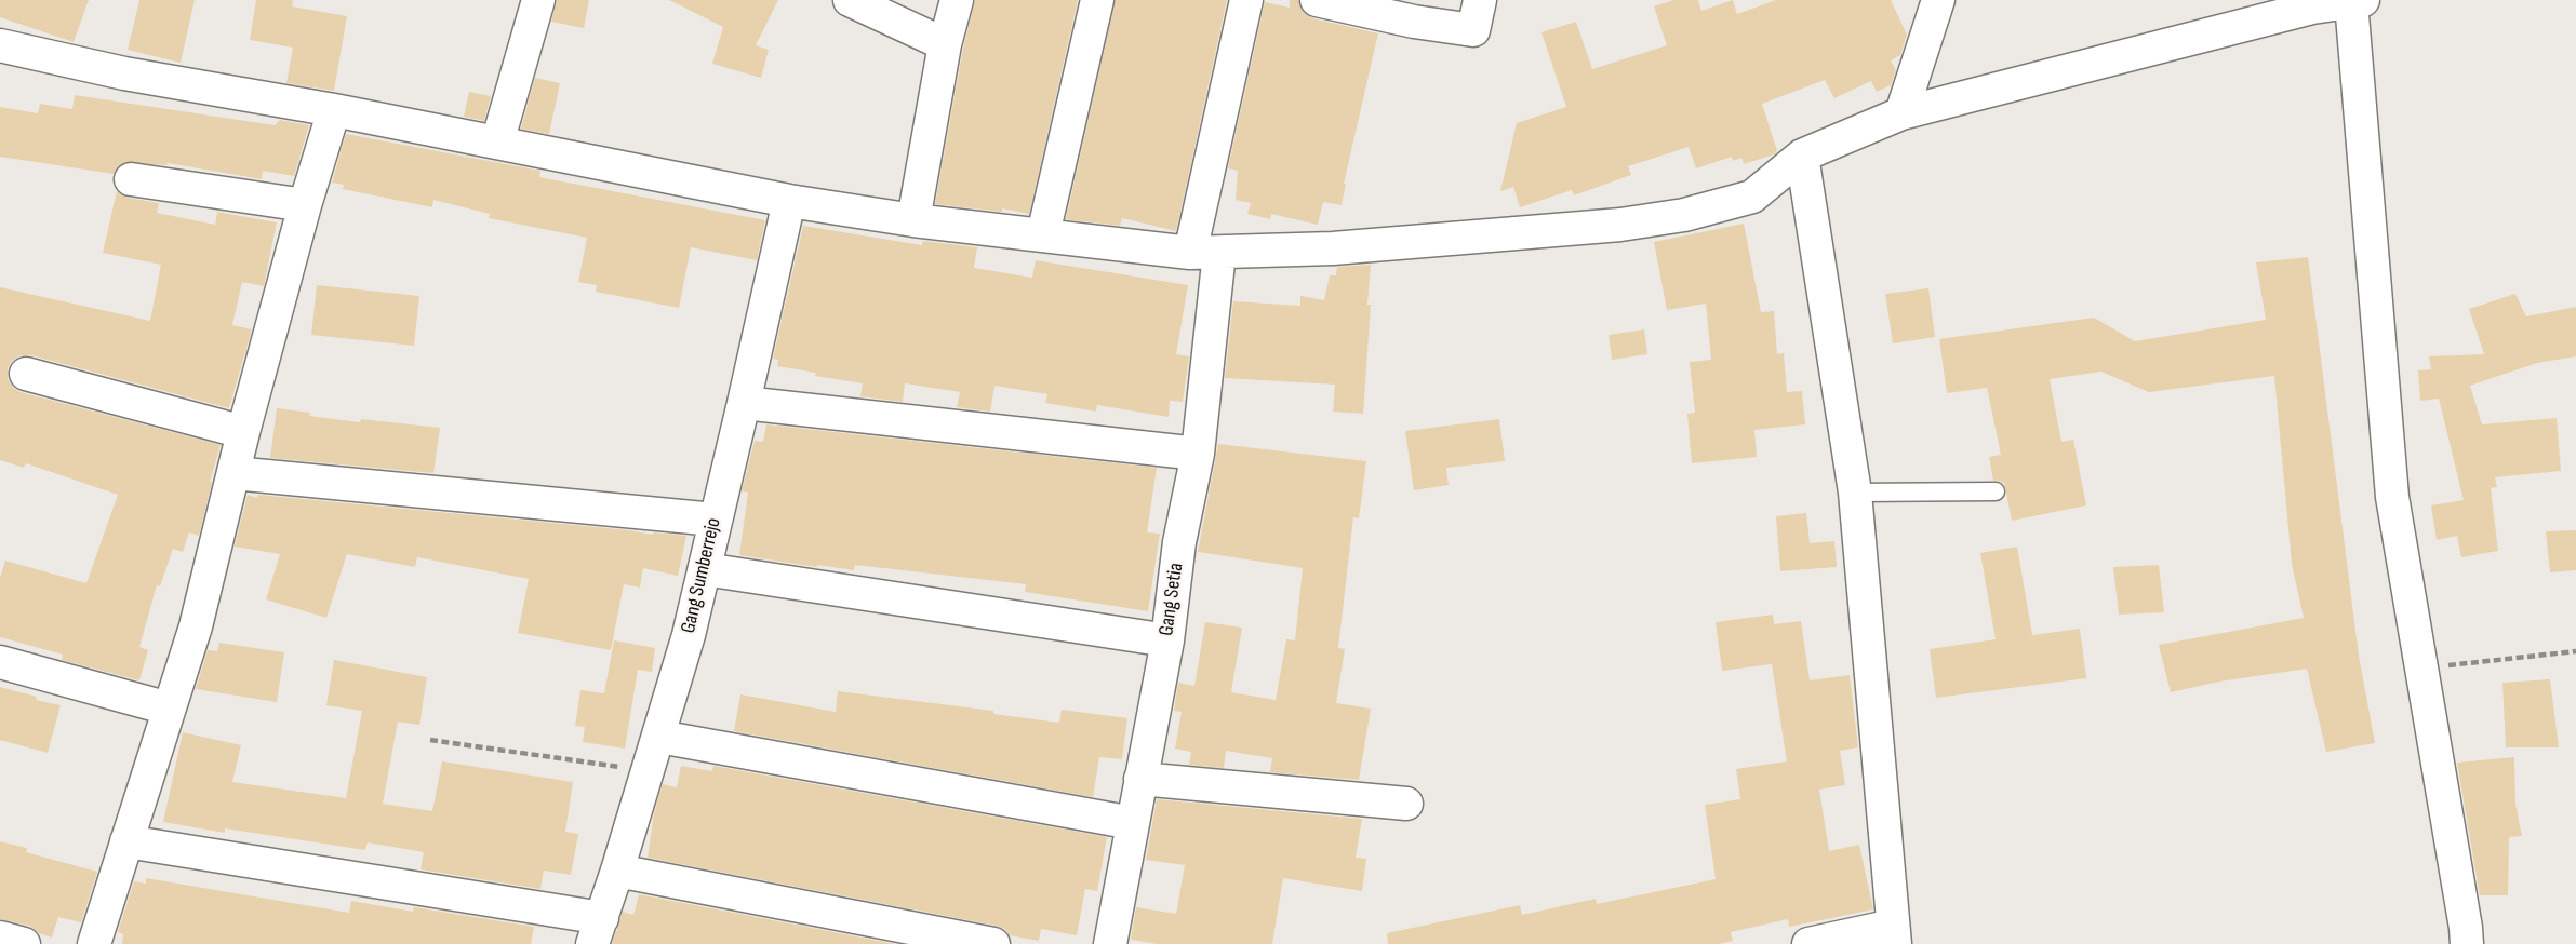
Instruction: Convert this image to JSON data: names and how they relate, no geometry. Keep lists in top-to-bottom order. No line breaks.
{"streets":{"street":["Gang Sumberrejo","Gang Setia"]}}
